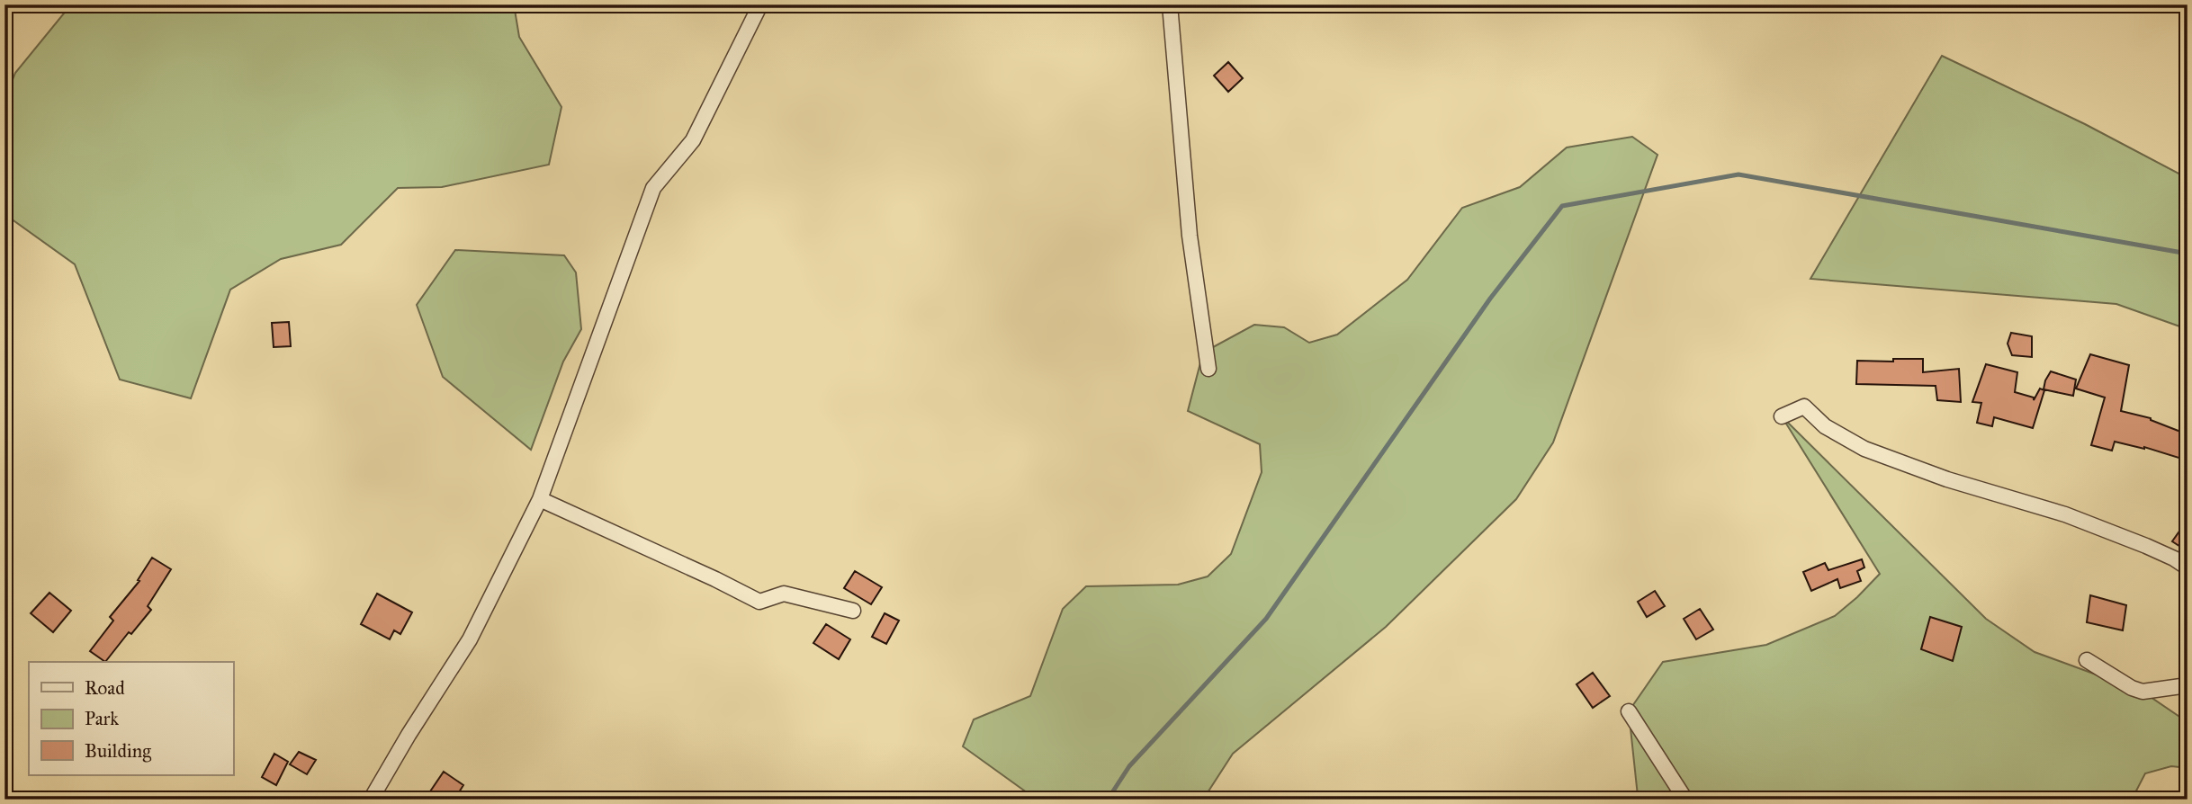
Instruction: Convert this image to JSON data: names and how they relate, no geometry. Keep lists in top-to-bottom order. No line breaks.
{"legend":["Road","Park","Building"]}
